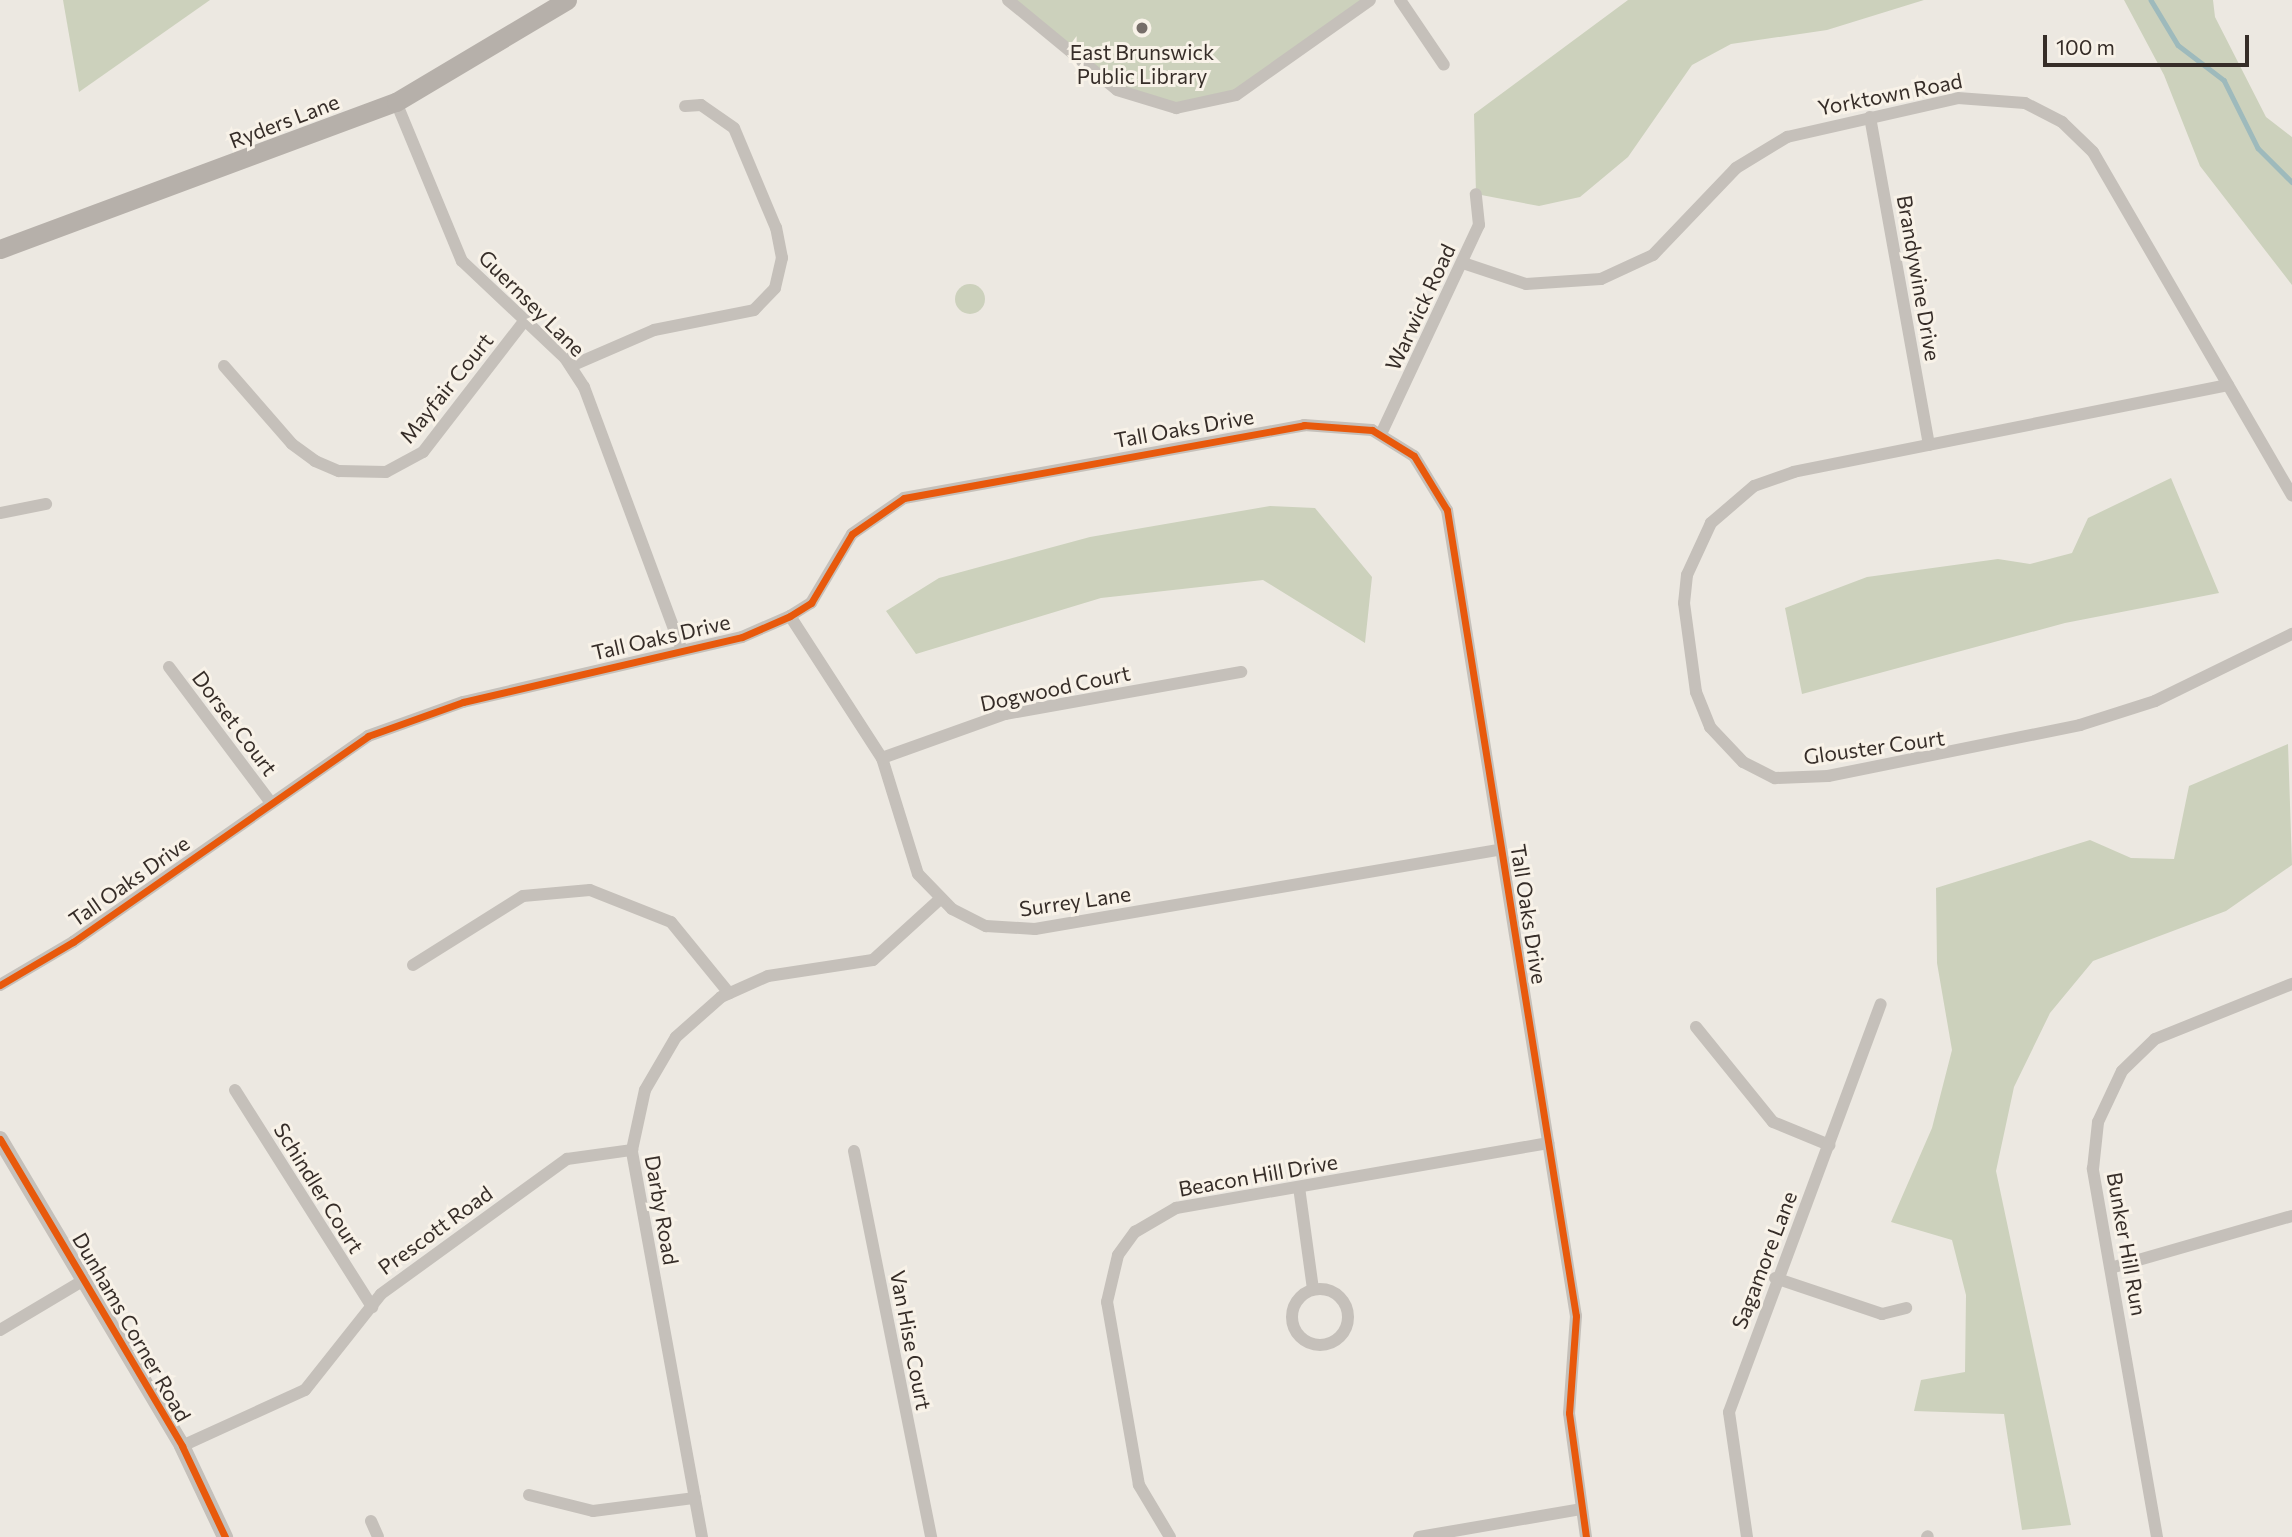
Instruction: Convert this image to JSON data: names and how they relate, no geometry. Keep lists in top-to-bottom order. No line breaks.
{"streets":{"main road":["Ryders Lane"],"street":["Yorktown Road","Brandywine Drive","Guernsey Lane","Warwick Road","Mayfair Court","Tall Oaks Drive","Dogwood Court","Dorset Court","Glouster Court","Surrey Lane","Beacon Hill Drive","Schindler Court","Darby Road","Prescott Road","Bunker Hill Run","Sagamore Lane","Dunhams Corner Road","Van Hise Court"]},"crossings":[["Yorktown Road","Brandywine Drive"],["Yorktown Road","Warwick Road"],["Yorktown Road","Glouster Court"],["Ryders Lane","Guernsey Lane"],["Brandywine Drive","Glouster Court"],["Guernsey Lane","Mayfair Court"],["Guernsey Lane","Tall Oaks Drive"],["Warwick Road","Tall Oaks Drive"],["Tall Oaks Drive","Dorset Court"],["Tall Oaks Drive","Surrey Lane"],["Tall Oaks Drive","Beacon Hill Drive"],["Dogwood Court","Surrey Lane"],["Surrey Lane","Darby Road"],["Schindler Court","Prescott Road"],["Darby Road","Prescott Road"],["Prescott Road","Dunhams Corner Road"]],"places":["East Brunswick Public Library"],"scale_bar":"100 m"}
